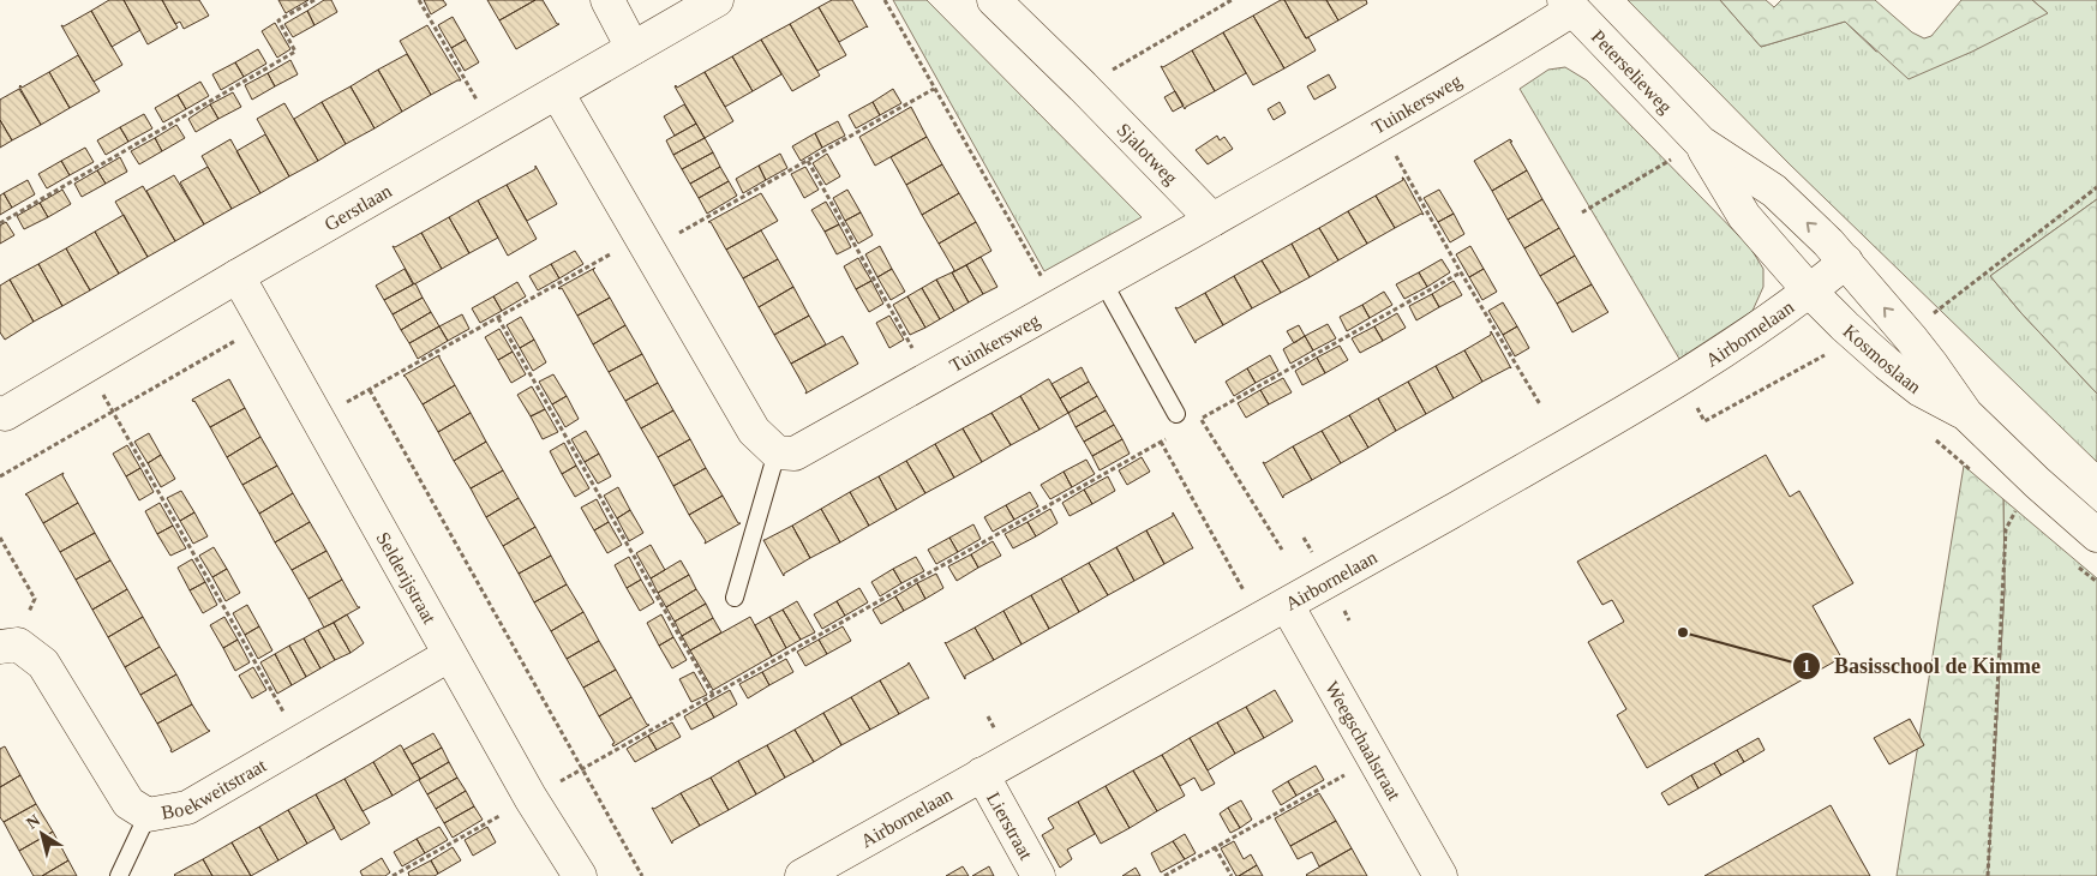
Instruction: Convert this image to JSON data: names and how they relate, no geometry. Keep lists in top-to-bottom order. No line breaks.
{"streets":{"street":["Peterselieweg","Tuinkersweg","Sjalotweg","Gerstlaan","Airbornelaan","Kosmoslaan","Selderijstraat","Weegschaalstraat","Boekweitstraat","Lierstraat"]},"crossings":[["Peterselieweg","Tuinkersweg"],["Peterselieweg","Airbornelaan"],["Peterselieweg","Kosmoslaan"],["Tuinkersweg","Sjalotweg"],["Gerstlaan","Selderijstraat"],["Airbornelaan","Kosmoslaan"],["Airbornelaan","Weegschaalstraat"],["Airbornelaan","Lierstraat"],["Selderijstraat","Boekweitstraat"]],"places":["Basisschool de Kimme"],"north":"top left"}
